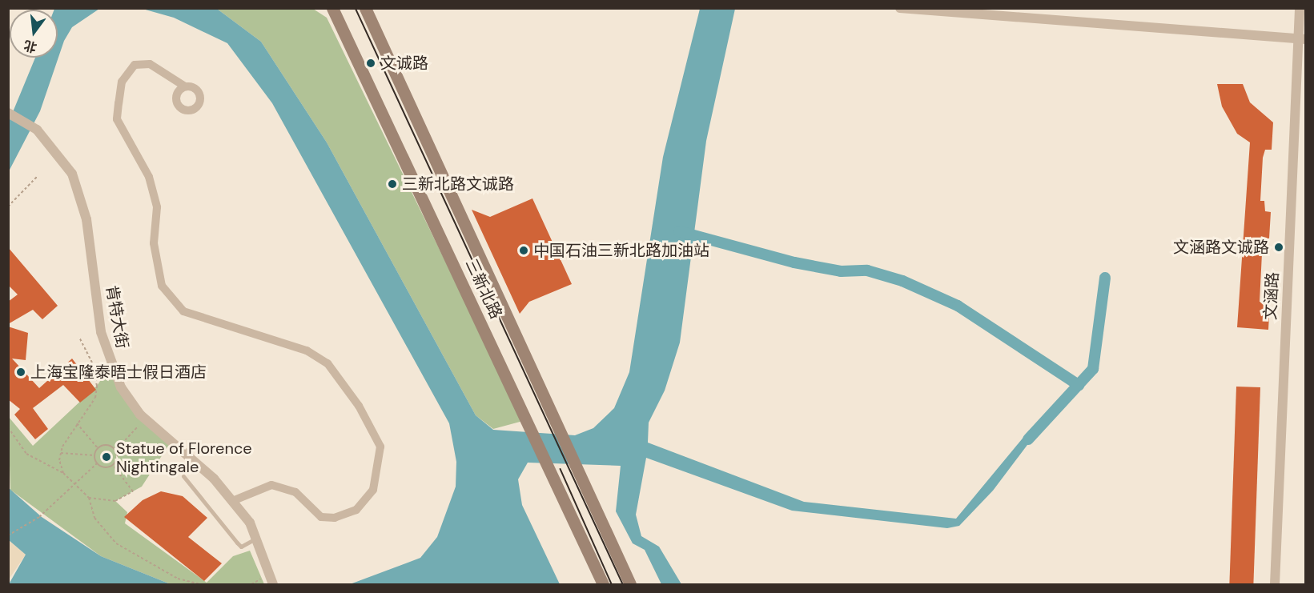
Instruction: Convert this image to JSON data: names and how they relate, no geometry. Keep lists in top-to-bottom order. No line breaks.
{"streets":{"main road":["三新北路"],"street":["文涵路","肯特大街"]},"places":["文诚路","三新北路文诚路","文涵路文诚路","中国石油三新北路加油站","上海宝隆泰晤士假日酒店","Statue of Florence Nightingale"],"north":"bottom"}
